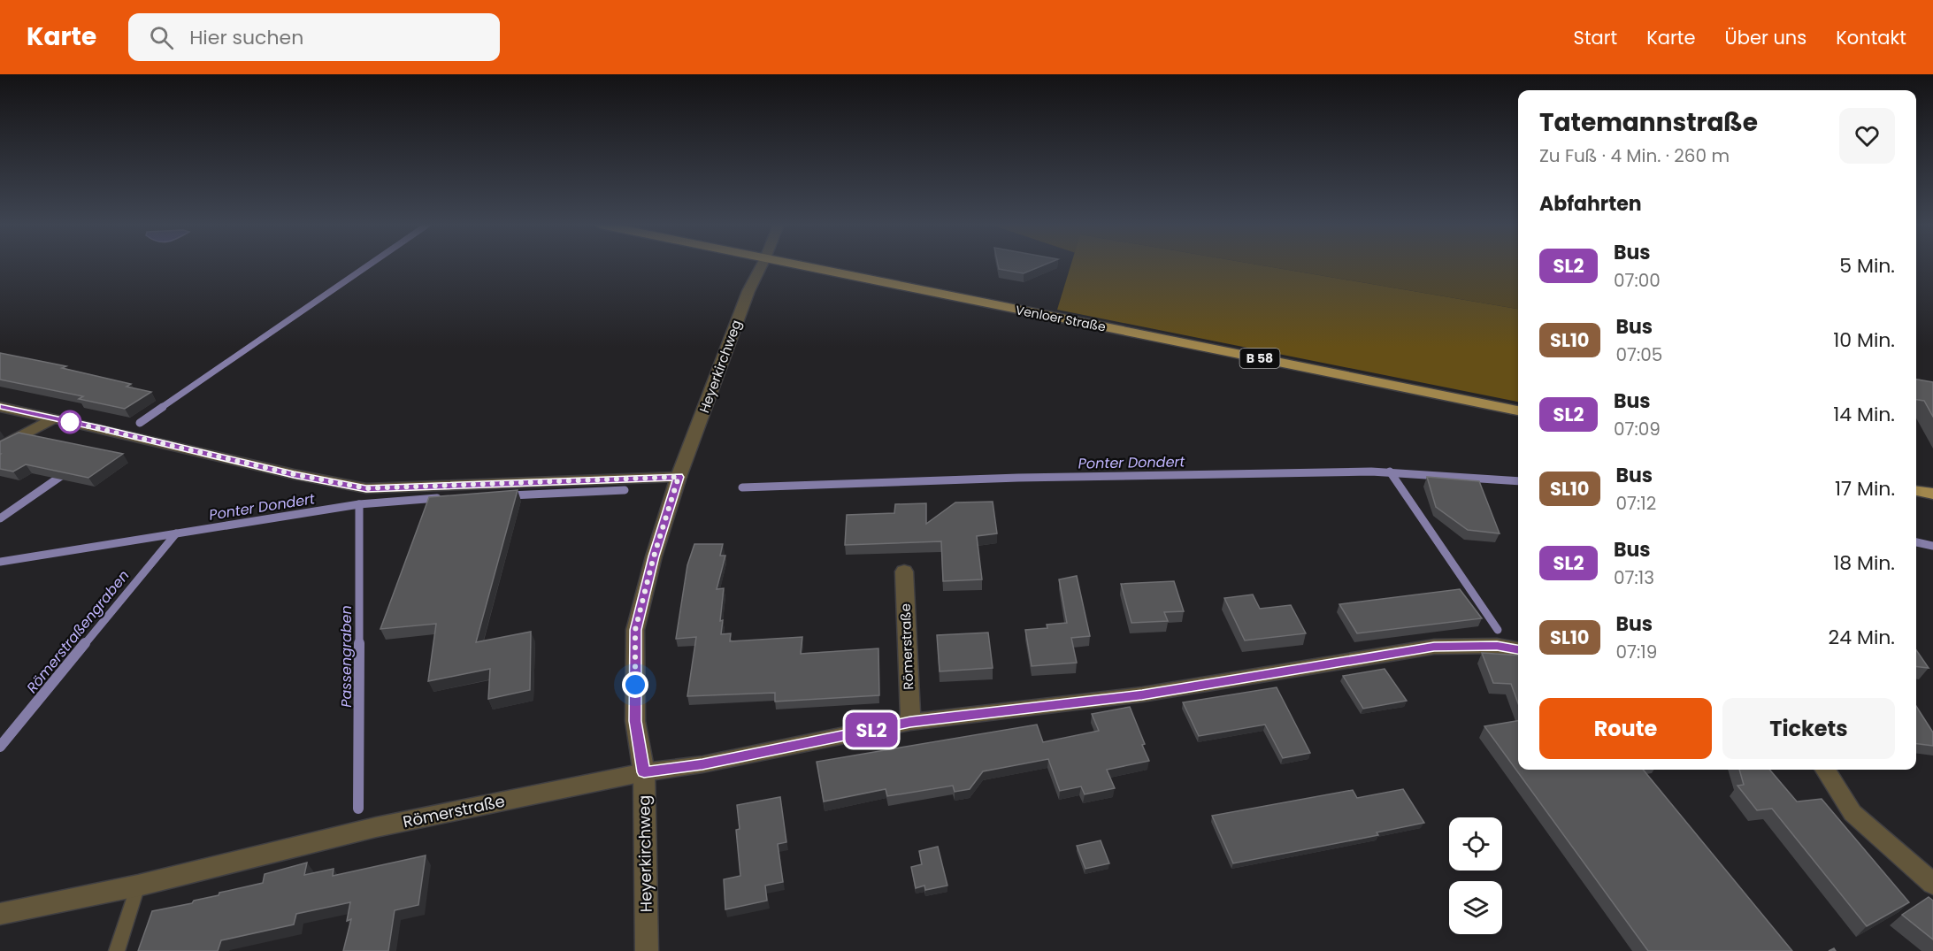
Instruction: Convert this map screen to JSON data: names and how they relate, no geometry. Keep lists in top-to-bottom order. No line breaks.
{"streets":{"main road":["Venloer Straße","B 58"],"street":["Heyerkirchweg","Römerstraße"]},"crossings":[["Heyerkirchweg","Römerstraße"]],"water":["Ponter Dondert","Römerstraßengraben","Passengraben"],"lines":["bus line SL2"],"page":{"header":"Karte","search":"Hier suchen","nav":["Start","Karte","Über uns","Kontakt"],"on_map":"SL2","heading":[["Tatemannstraße","Zu Fuß · 4 Min. · 260 m"],"Abfahrten"],"list":[{"mark":"SL2","name":"Bus","note":"07:00","value":"5 Min."},{"mark":"SL10","name":"Bus","note":"07:05","value":"10 Min."},{"mark":"SL2","name":"Bus","note":"07:09","value":"14 Min."},{"mark":"SL10","name":"Bus","note":"07:12","value":"17 Min."},{"mark":"SL2","name":"Bus","note":"07:13","value":"18 Min."},{"mark":"SL10","name":"Bus","note":"07:19","value":"24 Min."}],"buttons":["Route","Tickets"]}}
